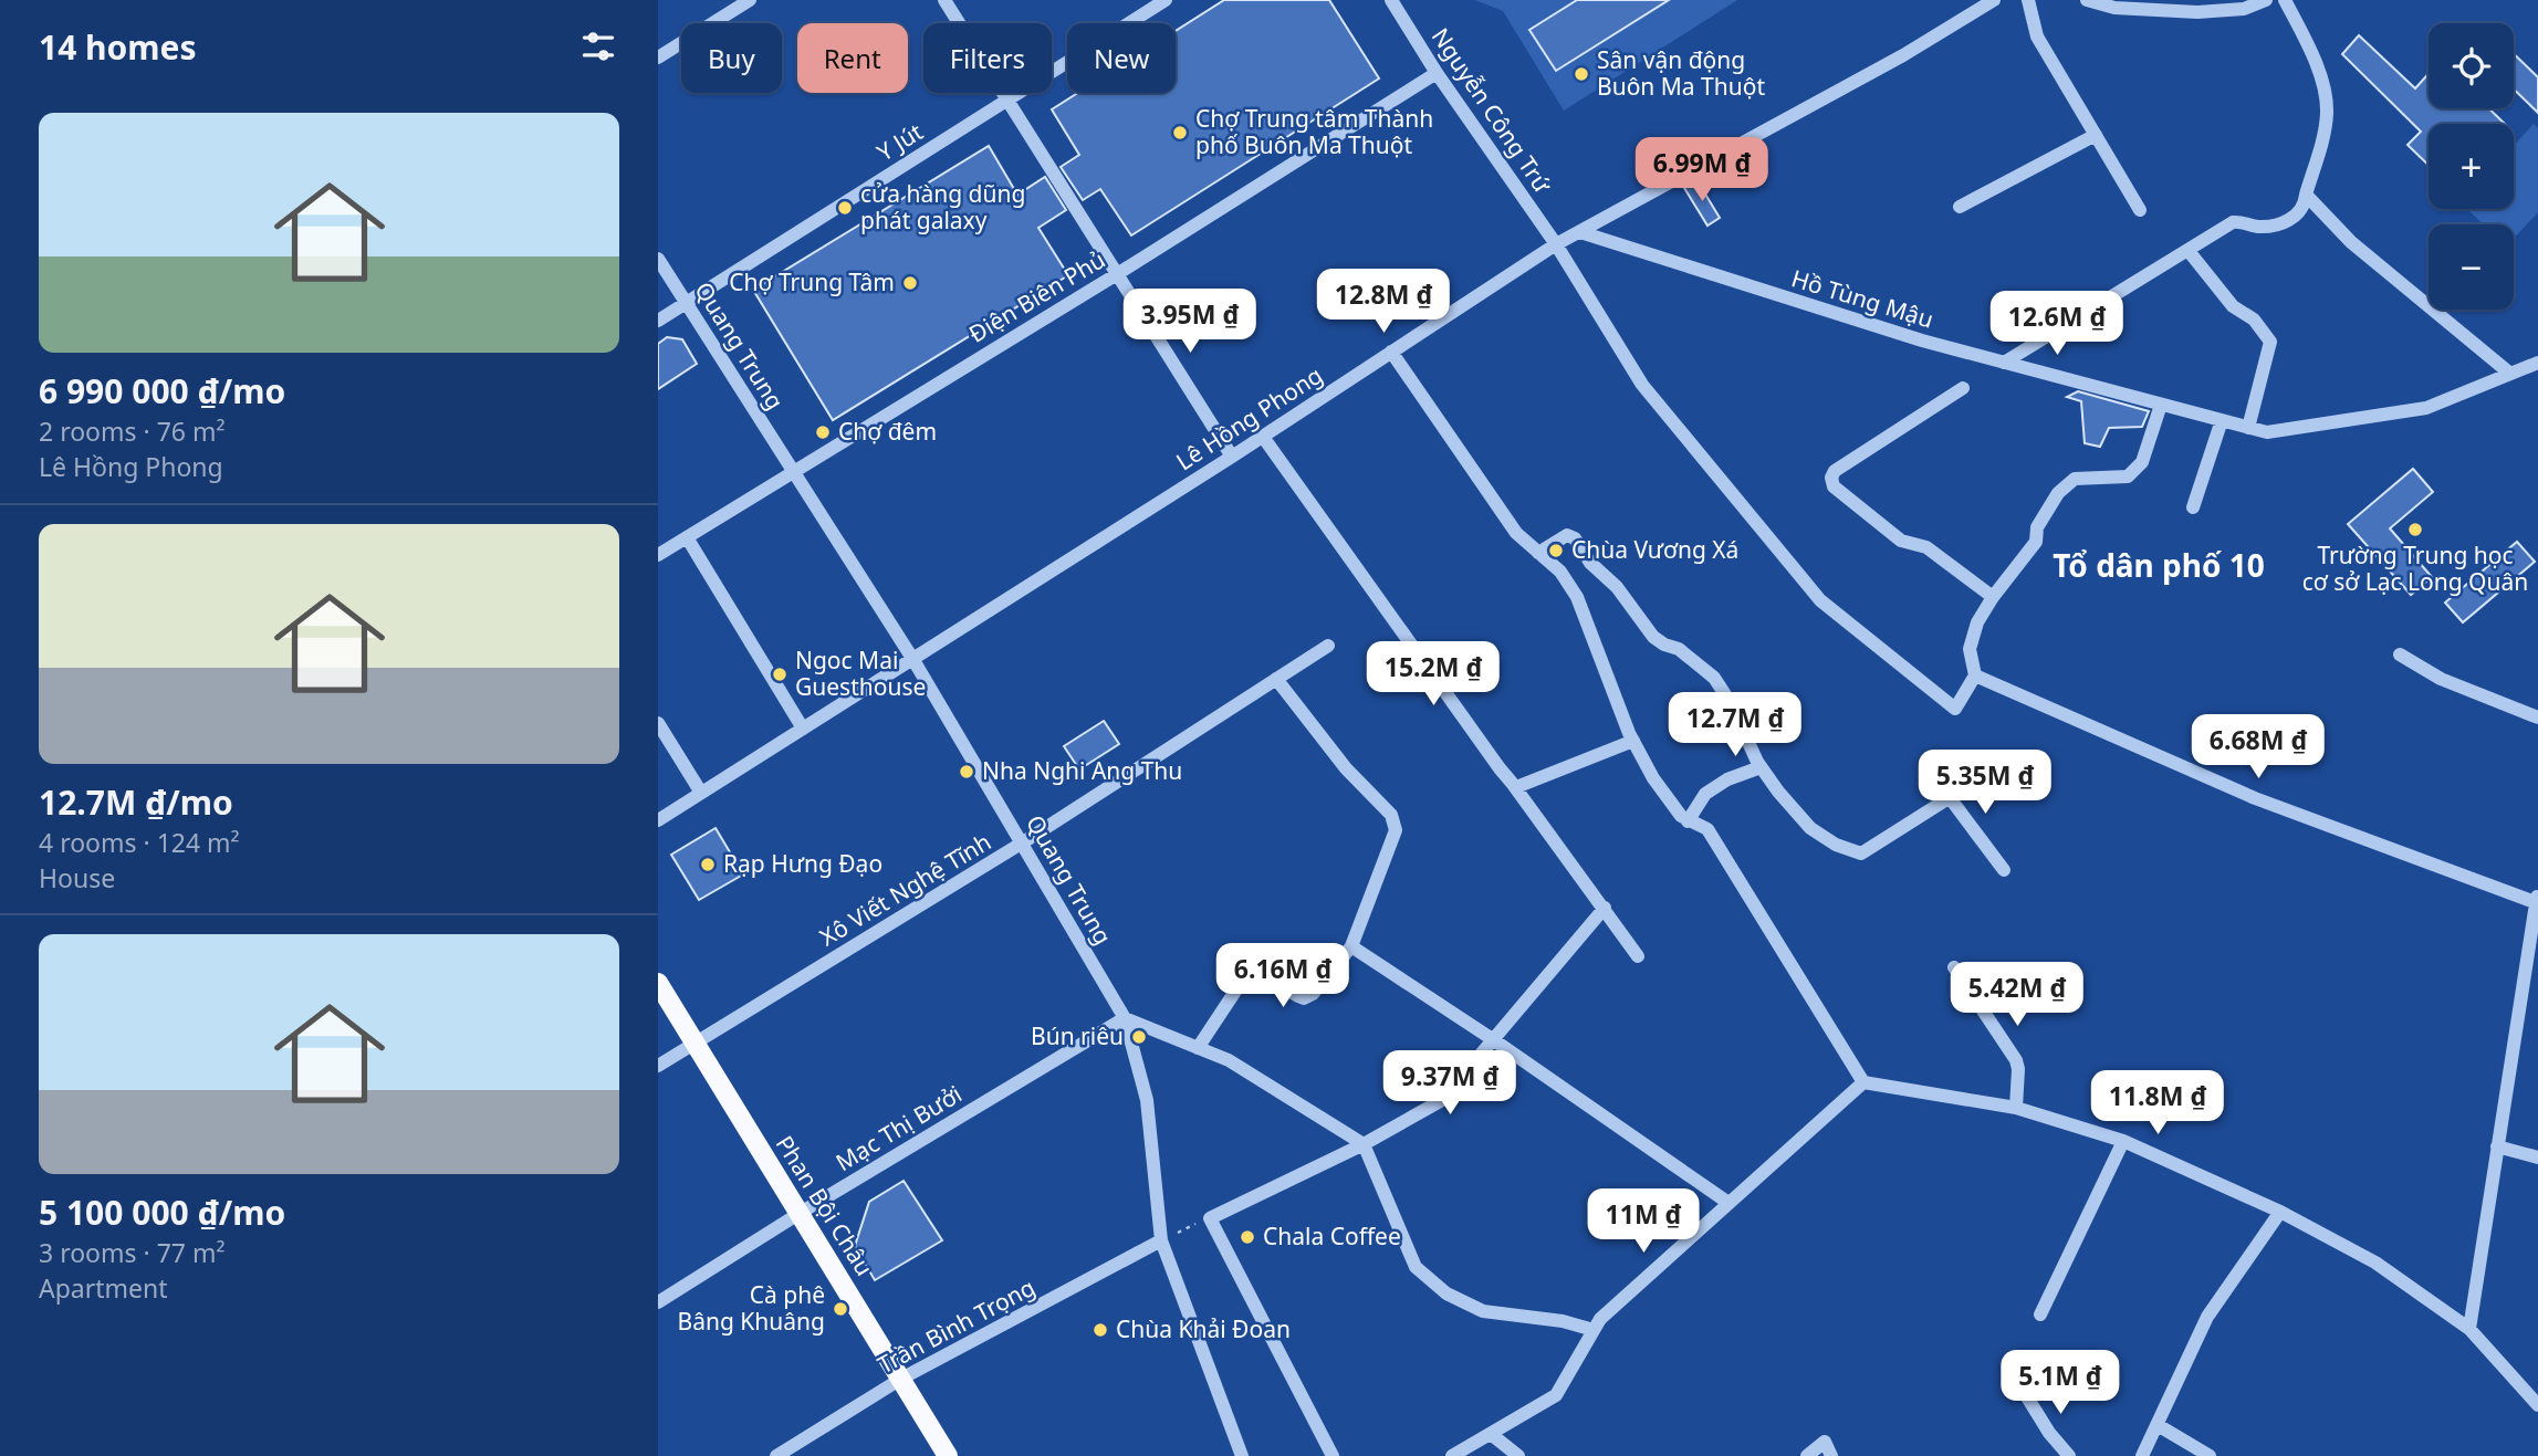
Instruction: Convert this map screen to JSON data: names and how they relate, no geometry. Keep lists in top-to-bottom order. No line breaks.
{"streets":{"main road":["Phan Bội Châu"],"street":["Nguyễn Công Trứ","Y Jút","Điện Biên Phủ","Hồ Tùng Mậu","Quang Trung","Lê Hồng Phong","Xô Viết Nghệ Tĩnh","Mạc Thị Bưởi","Trần Bình Trọng"]},"crossings":[["Nguyễn Công Trứ","Điện Biên Phủ"],["Nguyễn Công Trứ","Lê Hồng Phong"],["Y Jút","Quang Trung"],["Điện Biên Phủ","Quang Trung"],["Hồ Tùng Mậu","Lê Hồng Phong"],["Quang Trung","Lê Hồng Phong"],["Quang Trung","Xô Viết Nghệ Tĩnh"],["Quang Trung","Mạc Thị Bưởi"],["Quang Trung","Trần Bình Trọng"],["Xô Viết Nghệ Tĩnh","Phan Bội Châu"],["Mạc Thị Bưởi","Phan Bội Châu"],["Phan Bội Châu","Trần Bình Trọng"]],"districts":["Tổ dân phố 10"],"places":["Sân vận động Buôn Ma Thuột","Chợ Trung tâm Thành phố Buôn Ma Thuột","cửa hàng dũng phát galaxy","Chợ Trung Tâm","Chợ đêm","Trường Trung học cơ sở Lạc Long Quân","Chùa Vương Xá","Ngoc Mai Guesthouse","Nha Nghi Ang Thu","Rạp Hưng Đạo","Bún riêu","Chala Coffee","Cà phê Bâng Khuâng","Chùa Khải Đoan"],"page":{"heading":"14 homes","map_buttons":["+","−"],"chip":["Buy","Rent","Filters","New"],"list":[{"name":"6 990 000 ₫/mo","note":"2 rooms · 76 m² · Lê Hồng Phong"},{"name":"12.7M ₫/mo","note":"4 rooms · 124 m² · House"},{"name":"5 100 000 ₫/mo","note":"3 rooms · 77 m² · Apartment"}],"price":["6.99M ₫","12.8M ₫","3.95M ₫","12.6M ₫","15.2M ₫","12.7M ₫","6.68M ₫","5.35M ₫","6.16M ₫","5.42M ₫","9.37M ₫","11.8M ₫","11M ₫","5.1M ₫"]}}
